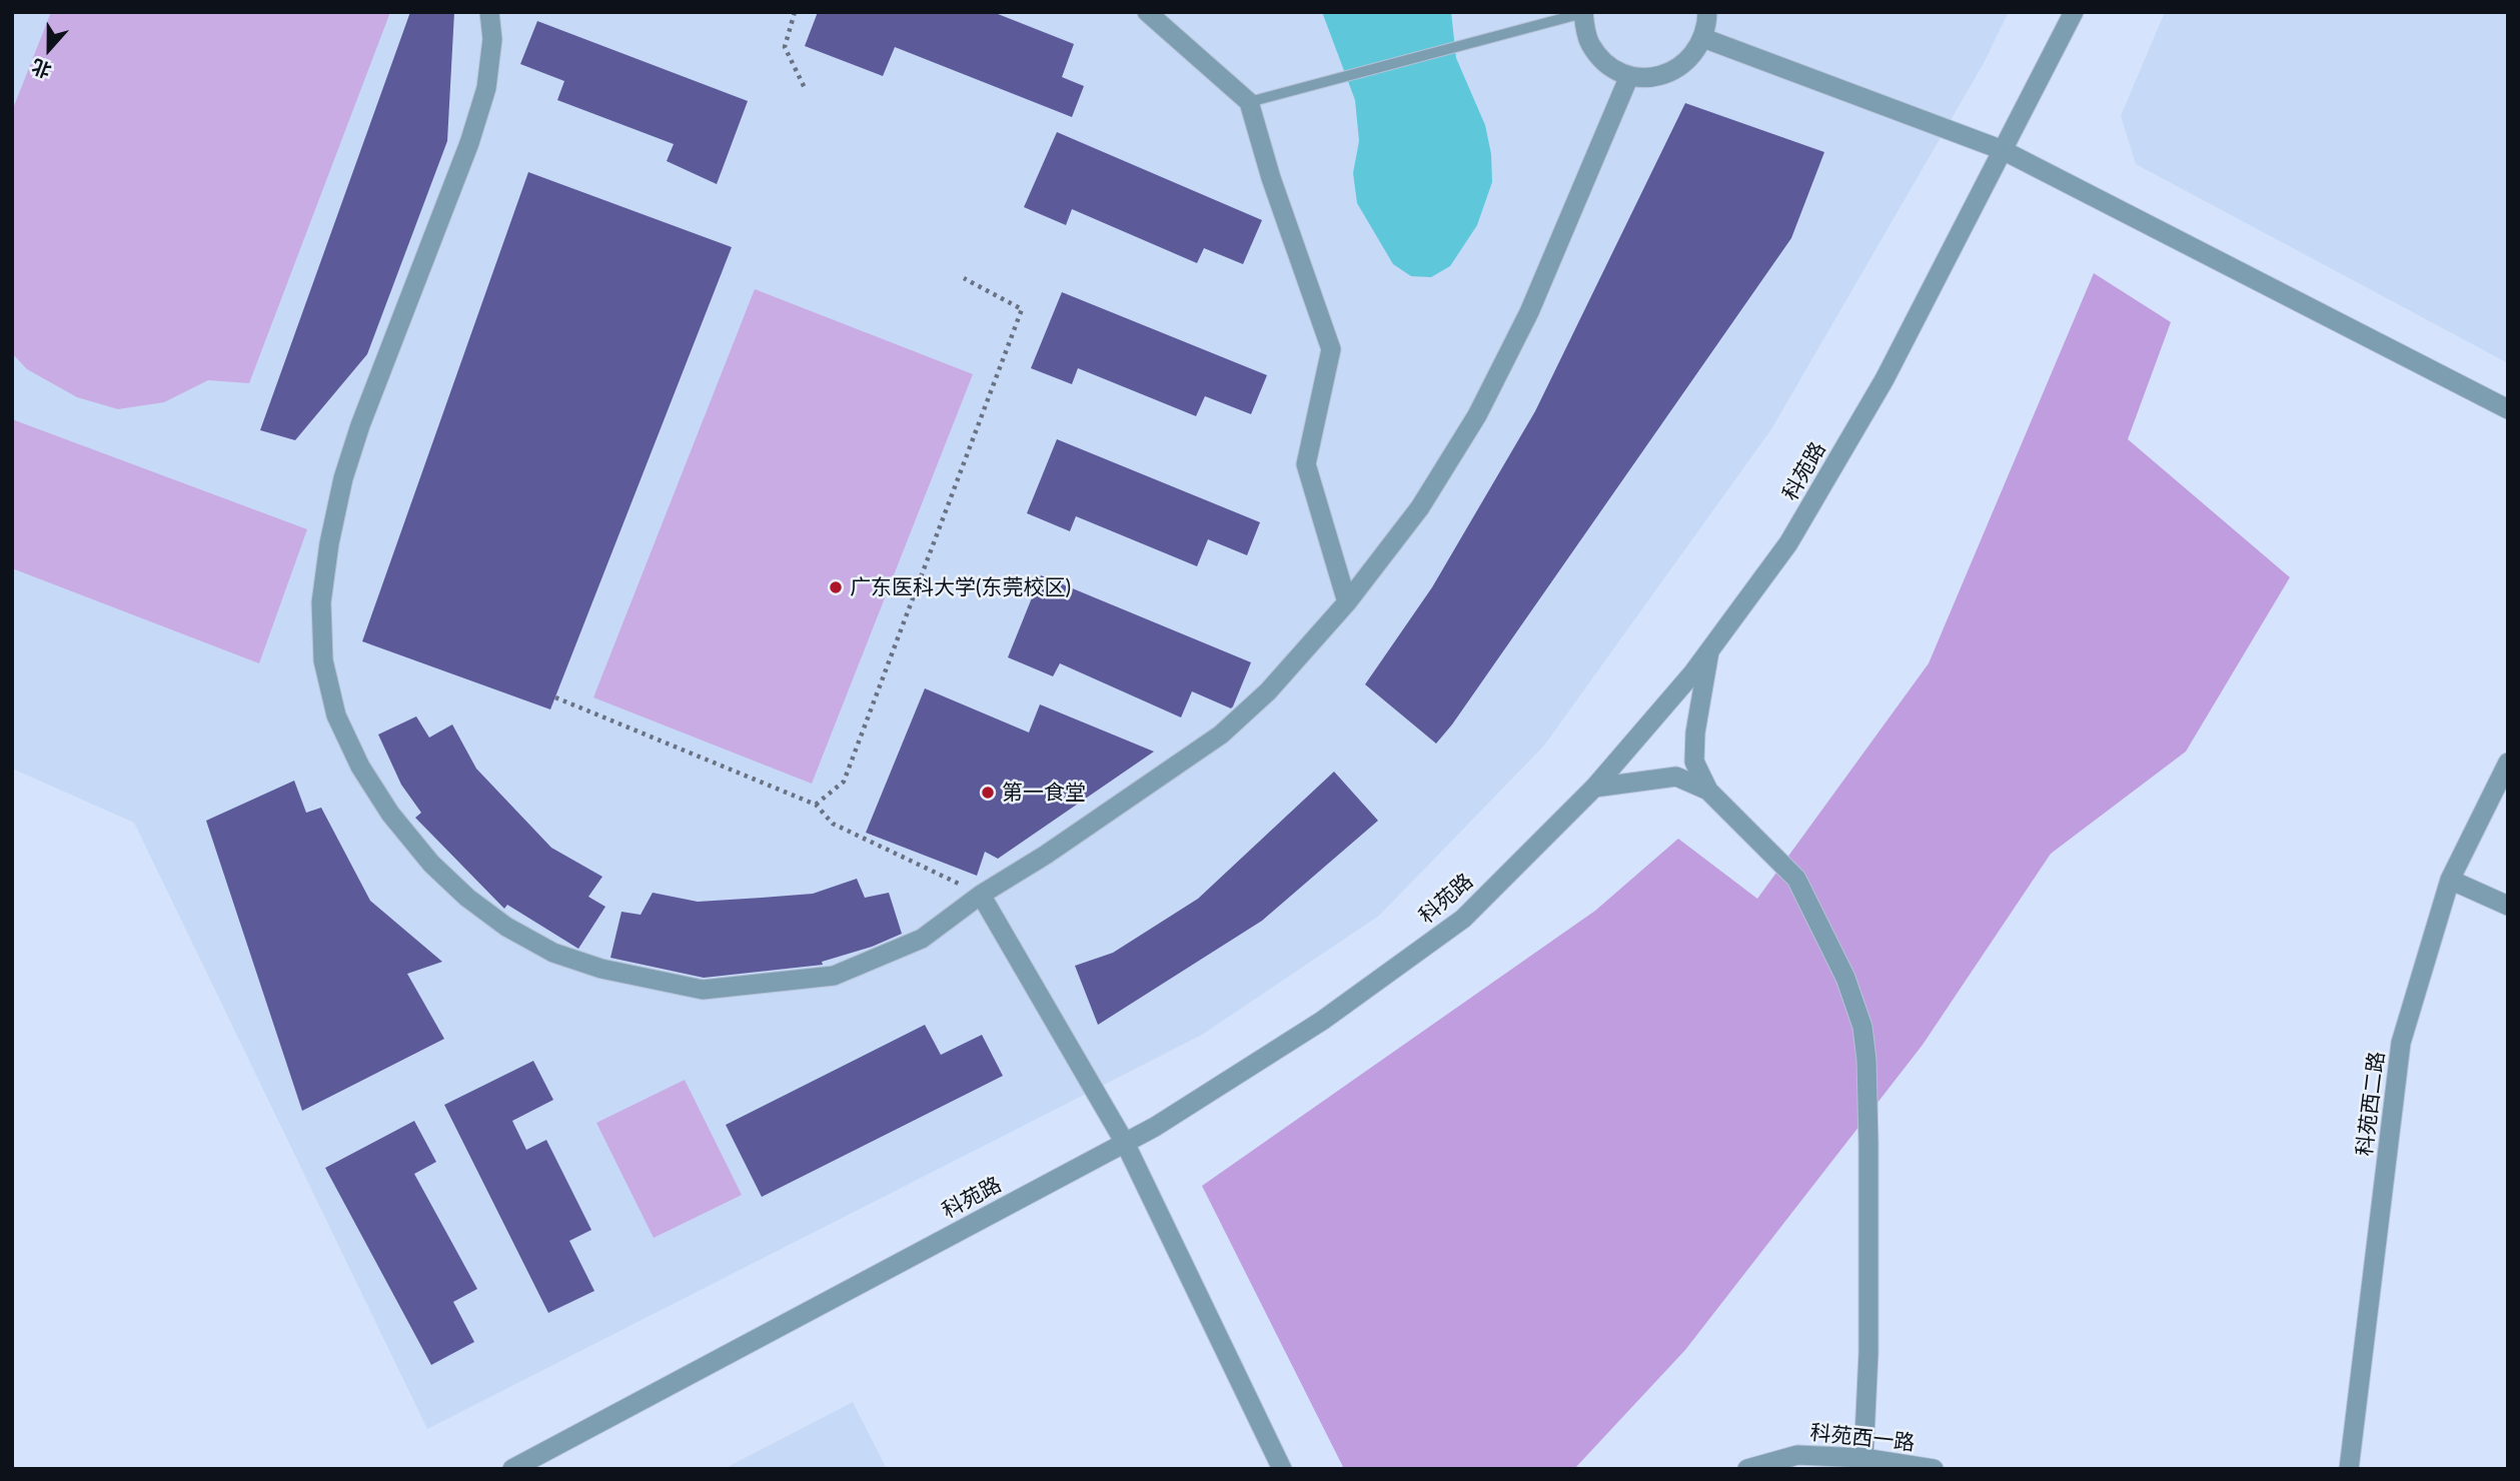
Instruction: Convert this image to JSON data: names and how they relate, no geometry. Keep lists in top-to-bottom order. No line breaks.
{"streets":{"street":["科苑路","科苑西二路","科苑西一路"]},"places":["广东医科大学(东莞校区)","第一食堂"],"north":"bottom"}
